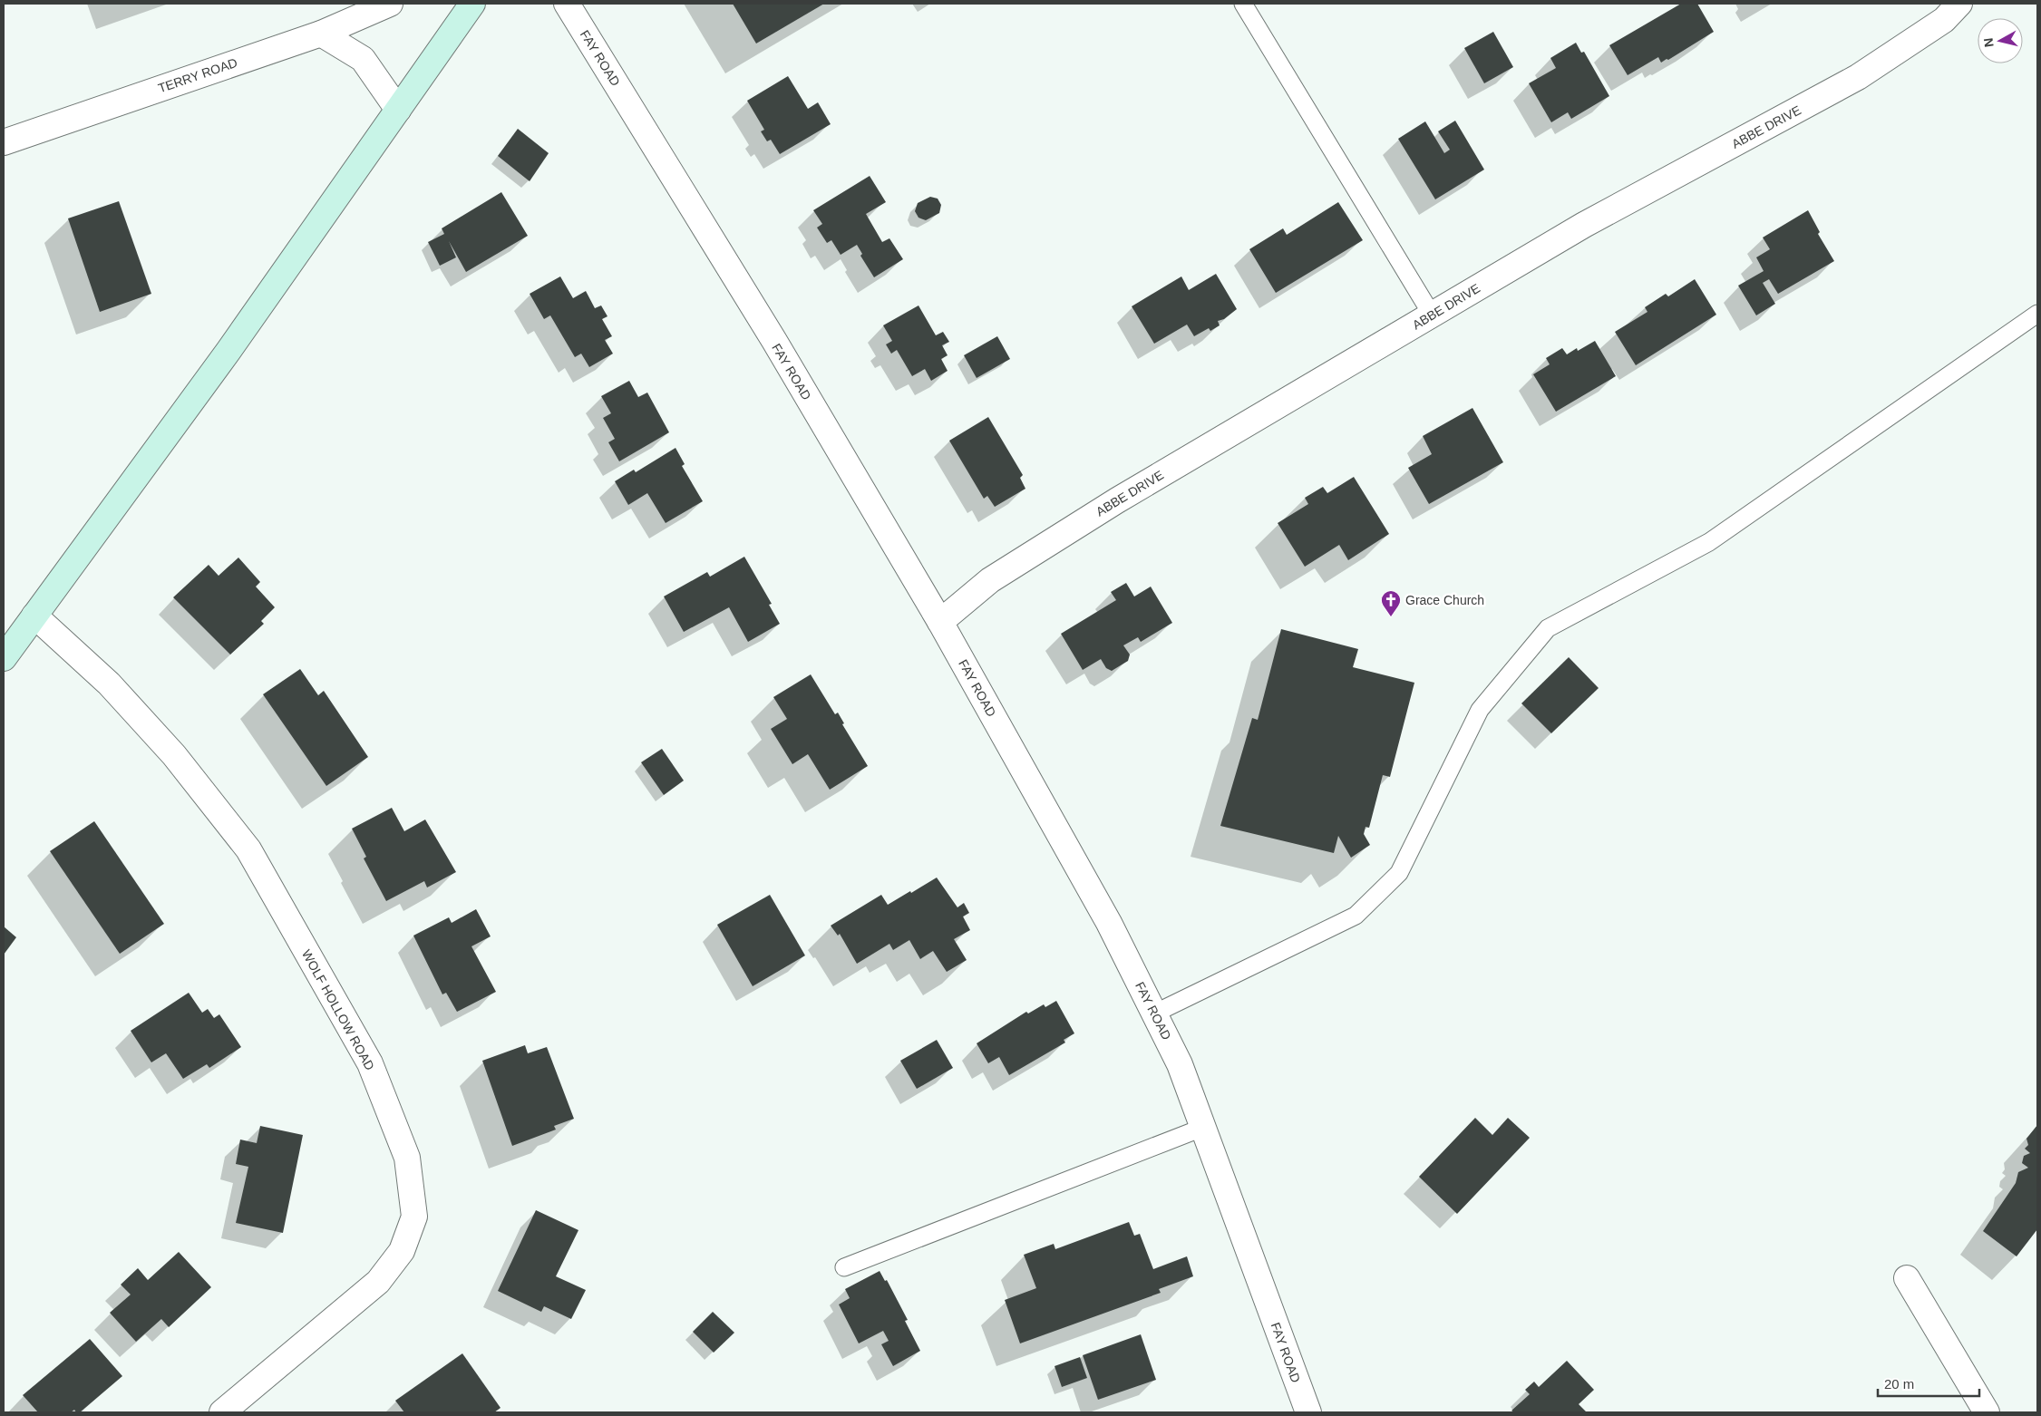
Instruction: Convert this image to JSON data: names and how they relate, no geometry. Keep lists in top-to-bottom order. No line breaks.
{"streets":{"street":["FAY ROAD","TERRY ROAD","ABBE DRIVE","WOLF HOLLOW ROAD"]},"crossings":[["FAY ROAD","ABBE DRIVE"]],"places":{"church":["Grace Church"]},"scale_bar":"20 m","north":"left"}
